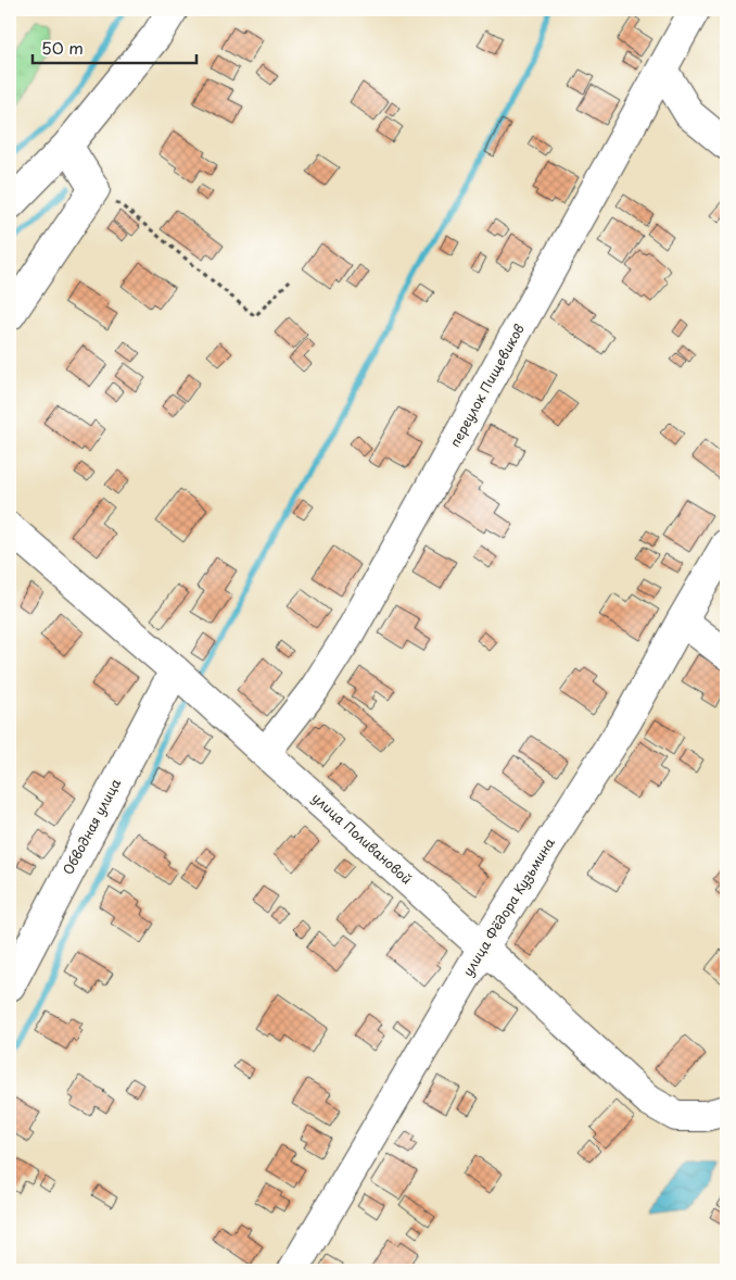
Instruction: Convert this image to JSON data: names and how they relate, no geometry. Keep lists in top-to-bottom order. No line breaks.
{"streets":{"street":["переулок Пищевиков","Обводная улица","улица Поливановой","улица Фёдора Кузьмина"]},"crossings":[["переулок Пищевиков","улица Поливановой"],["Обводная улица","улица Поливановой"],["улица Поливановой","улица Фёдора Кузьмина"]],"scale_bar":"50 m"}
